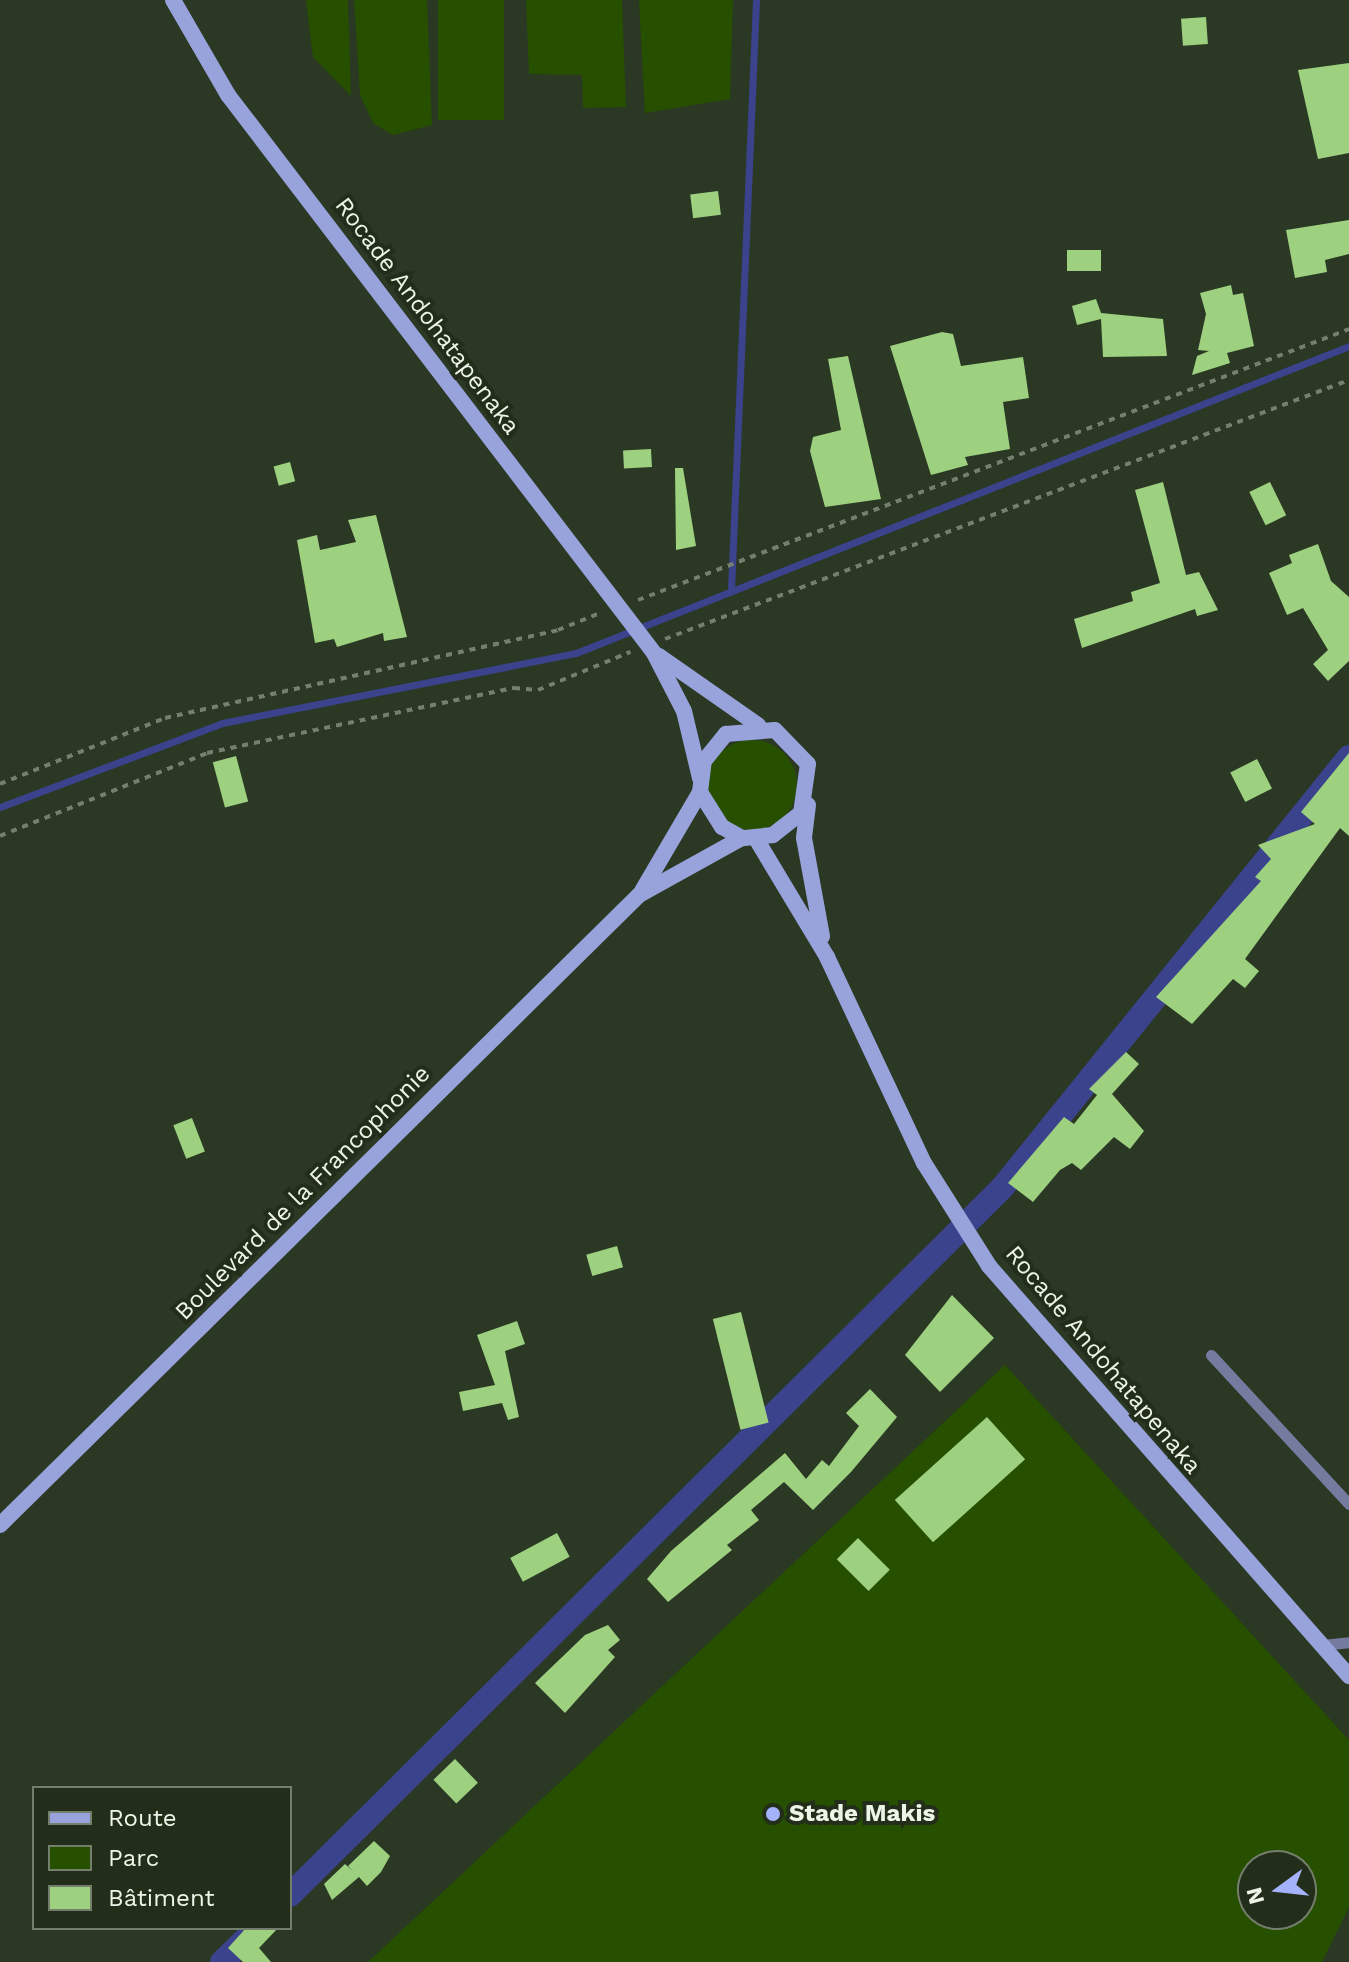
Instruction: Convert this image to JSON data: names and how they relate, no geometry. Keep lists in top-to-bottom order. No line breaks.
{"streets":{"main road":["Rocade Andohatapenaka","Boulevard de la Francophonie"]},"places":["Stade Makis"],"legend":["Route","Parc","Bâtiment"],"north":"left"}
